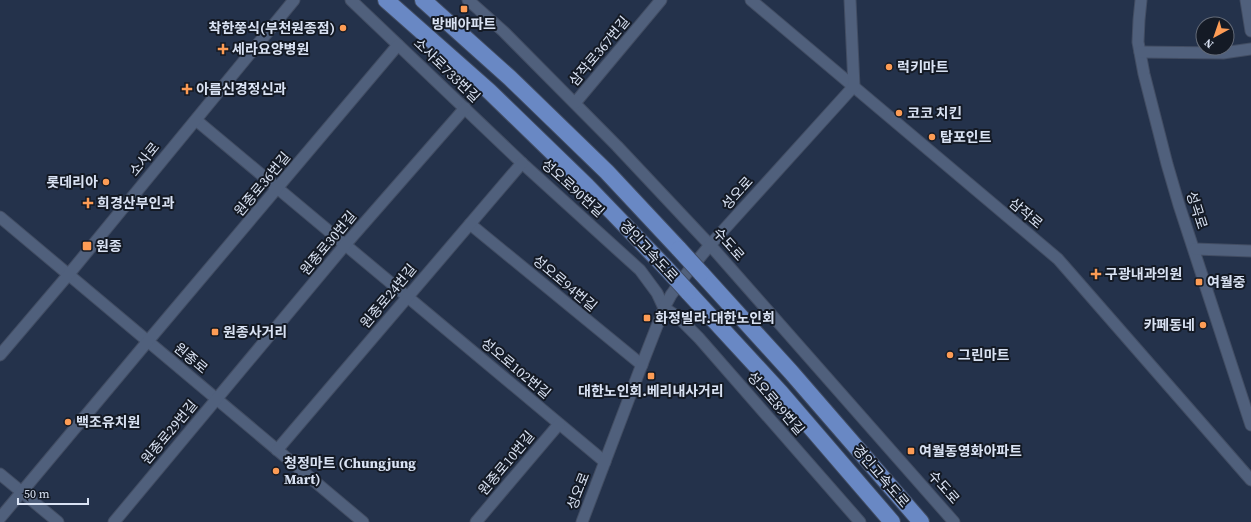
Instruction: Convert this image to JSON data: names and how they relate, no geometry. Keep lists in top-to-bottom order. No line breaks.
{"streets":{"highway":["경인고속도로"],"street":["삼작로367번길","소사로733번길","소사로","원종로36번길","성오로90번길","성오로","성곡로","삼작로","원종로30번길","수도로","성오로94번길","원종로24번길","원종로","성오로102번길","성오로89번길","원종로29번길","원종로10번길"]},"crossings":[["삼작로367번길","수도로"],["소사로733번길","원종로36번길"],["소사로733번길","성오로90번길"],["소사로733번길","원종로30번길"],["소사로733번길","원종로24번길"],["소사로","원종로"],["소사로","성오로102번길"],["원종로36번길","원종로"],["원종로36번길","성오로102번길"],["성오로90번길","성오로"],["성오로90번길","원종로24번길"],["성오로90번길","성오로89번길"],["성오로","삼작로"],["성오로","수도로"],["성오로","성오로94번길"],["성오로","성오로102번길"],["성오로","성오로89번길"],["원종로30번길","원종로"],["원종로30번길","성오로102번길"],["원종로30번길","원종로29번길"],["성오로94번길","원종로24번길"],["원종로24번길","원종로"],["원종로24번길","성오로102번길"],["원종로","원종로29번길"],["성오로102번길","원종로10번길"]],"places":{"transit":["방배아파트","원종","여월중","화정빌라.대한노인회","원종사거리","대한노인회.베리내사거리","여월동영화아파트"],"other":["착한쭝식(부천원종점)","럭키마트","코코 치킨","탑포인트","롯데리아","카페동네","그린마트","백조유치원","청정마트 (Chungjung Mart)"],"health":["세라요양병원","아름신경정신과","희경산부인과","구광내과의원"]},"scale_bar":"50 m","north":"bottom left"}
